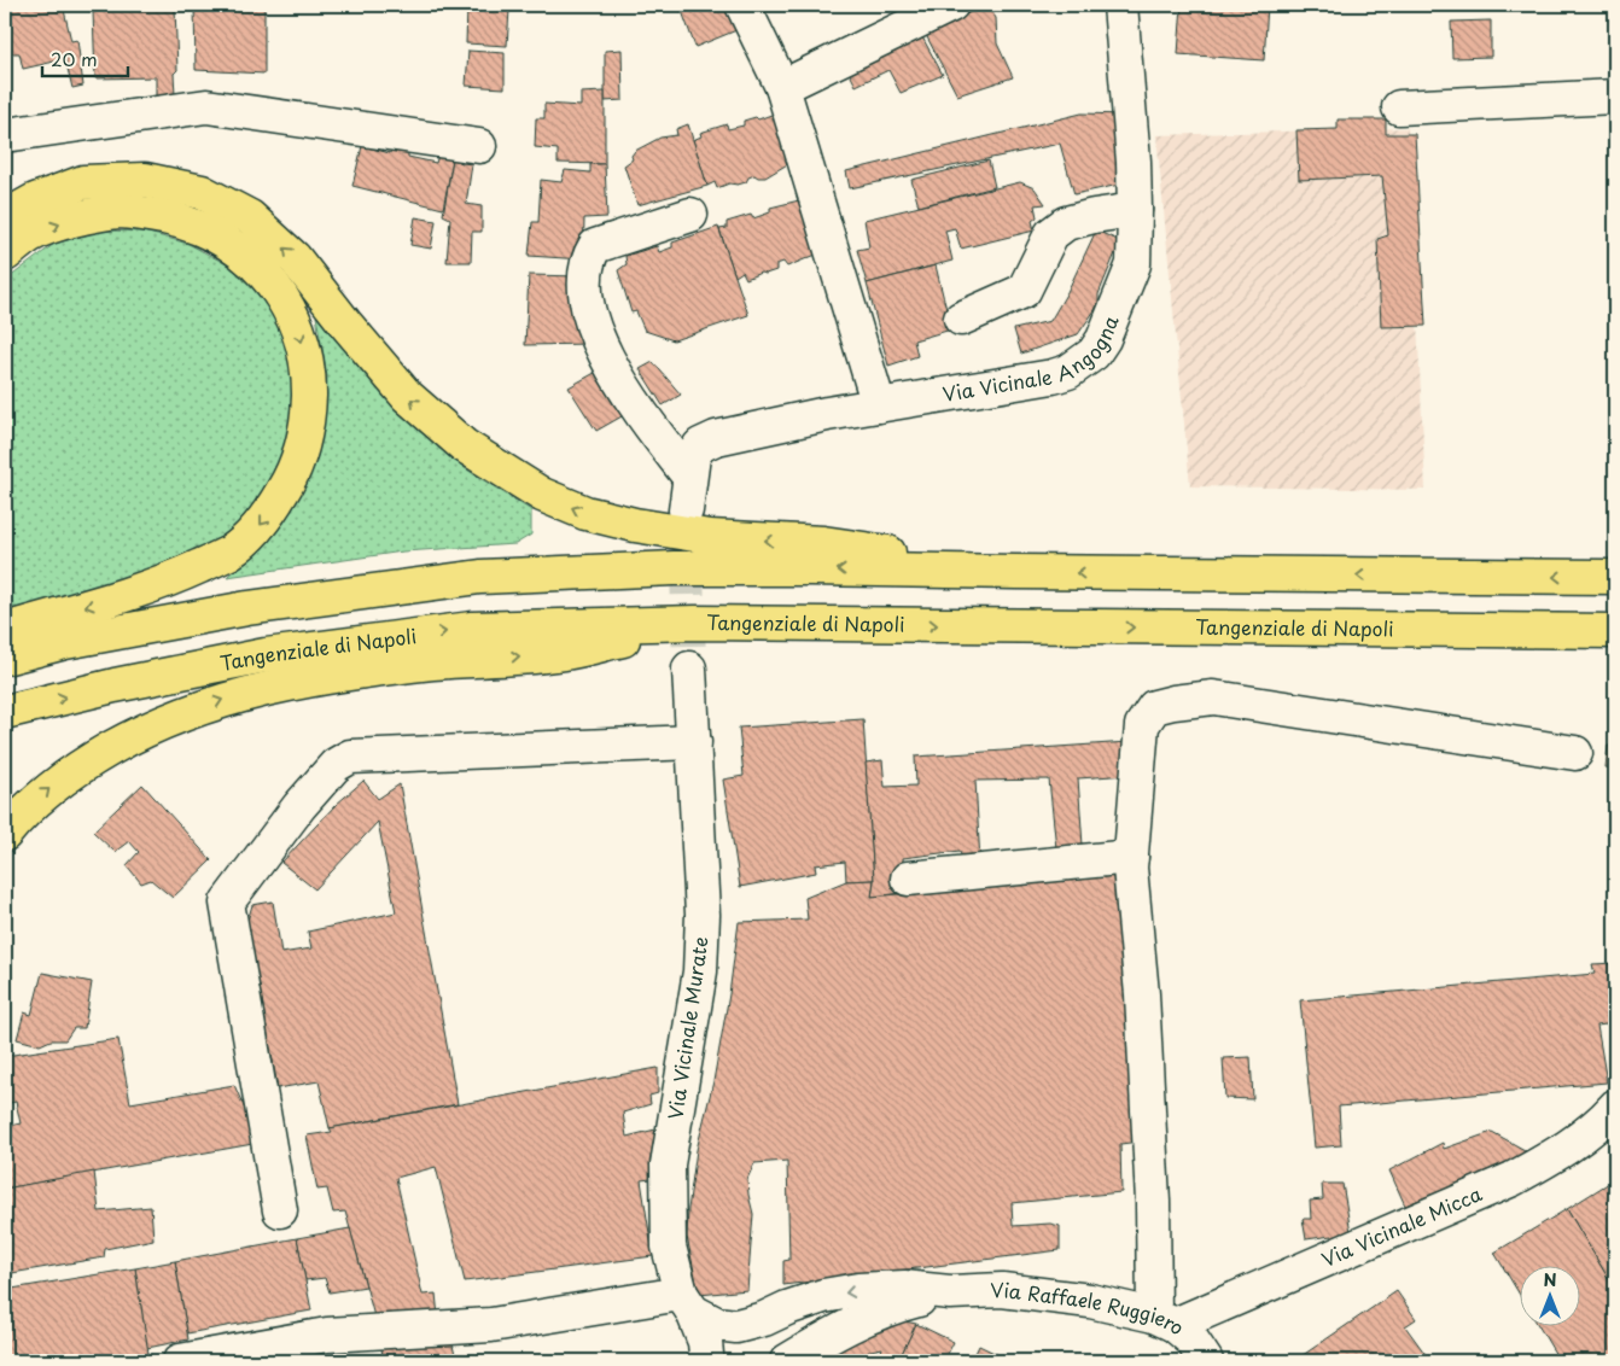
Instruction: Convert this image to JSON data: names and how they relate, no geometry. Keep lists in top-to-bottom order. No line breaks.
{"streets":{"highway":["Tangenziale di Napoli"],"street":["Via Vicinale Angogna","Via Vicinale Murate","Via Vicinale Micca","Via Raffaele Ruggiero"]},"crossings":[["Via Vicinale Micca","Via Raffaele Ruggiero"]],"scale_bar":"20 m","north":"top"}
